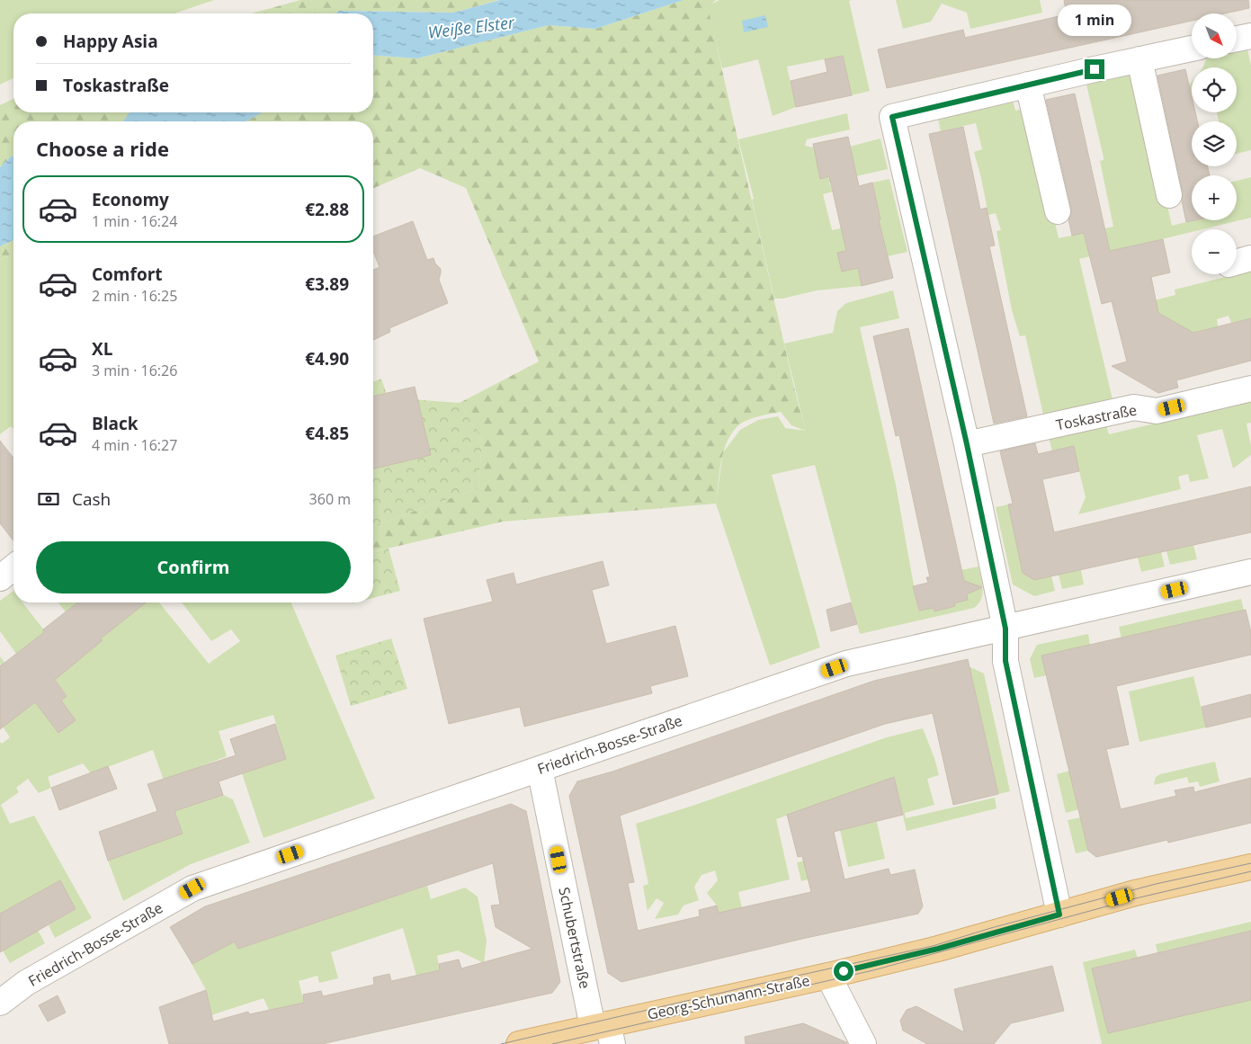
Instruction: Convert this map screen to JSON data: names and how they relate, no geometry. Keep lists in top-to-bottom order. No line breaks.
{"streets":{"main road":["Georg-Schumann-Straße"],"street":["Toskastraße","Friedrich-Bosse-Straße","Schubertstraße"]},"crossings":[["Friedrich-Bosse-Straße","Schubertstraße"],["Schubertstraße","Georg-Schumann-Straße"]],"water":["Weiße Elster"],"north":"bottom right","page":{"bubble":"1 min","map_buttons":["+","−"],"banner":["Happy Asia","Toskastraße"],"heading":"Choose a ride","list":[{"name":"Economy","note":"1 min · 16:24","value":"€2.88"},{"name":"Comfort","note":"2 min · 16:25","value":"€3.89"},{"name":"XL","note":"3 min · 16:26","value":"€4.90"},{"name":"Black","note":"4 min · 16:27","value":"€4.85"}],"pay":["Cash","360 m"],"buttons":"Confirm"}}
